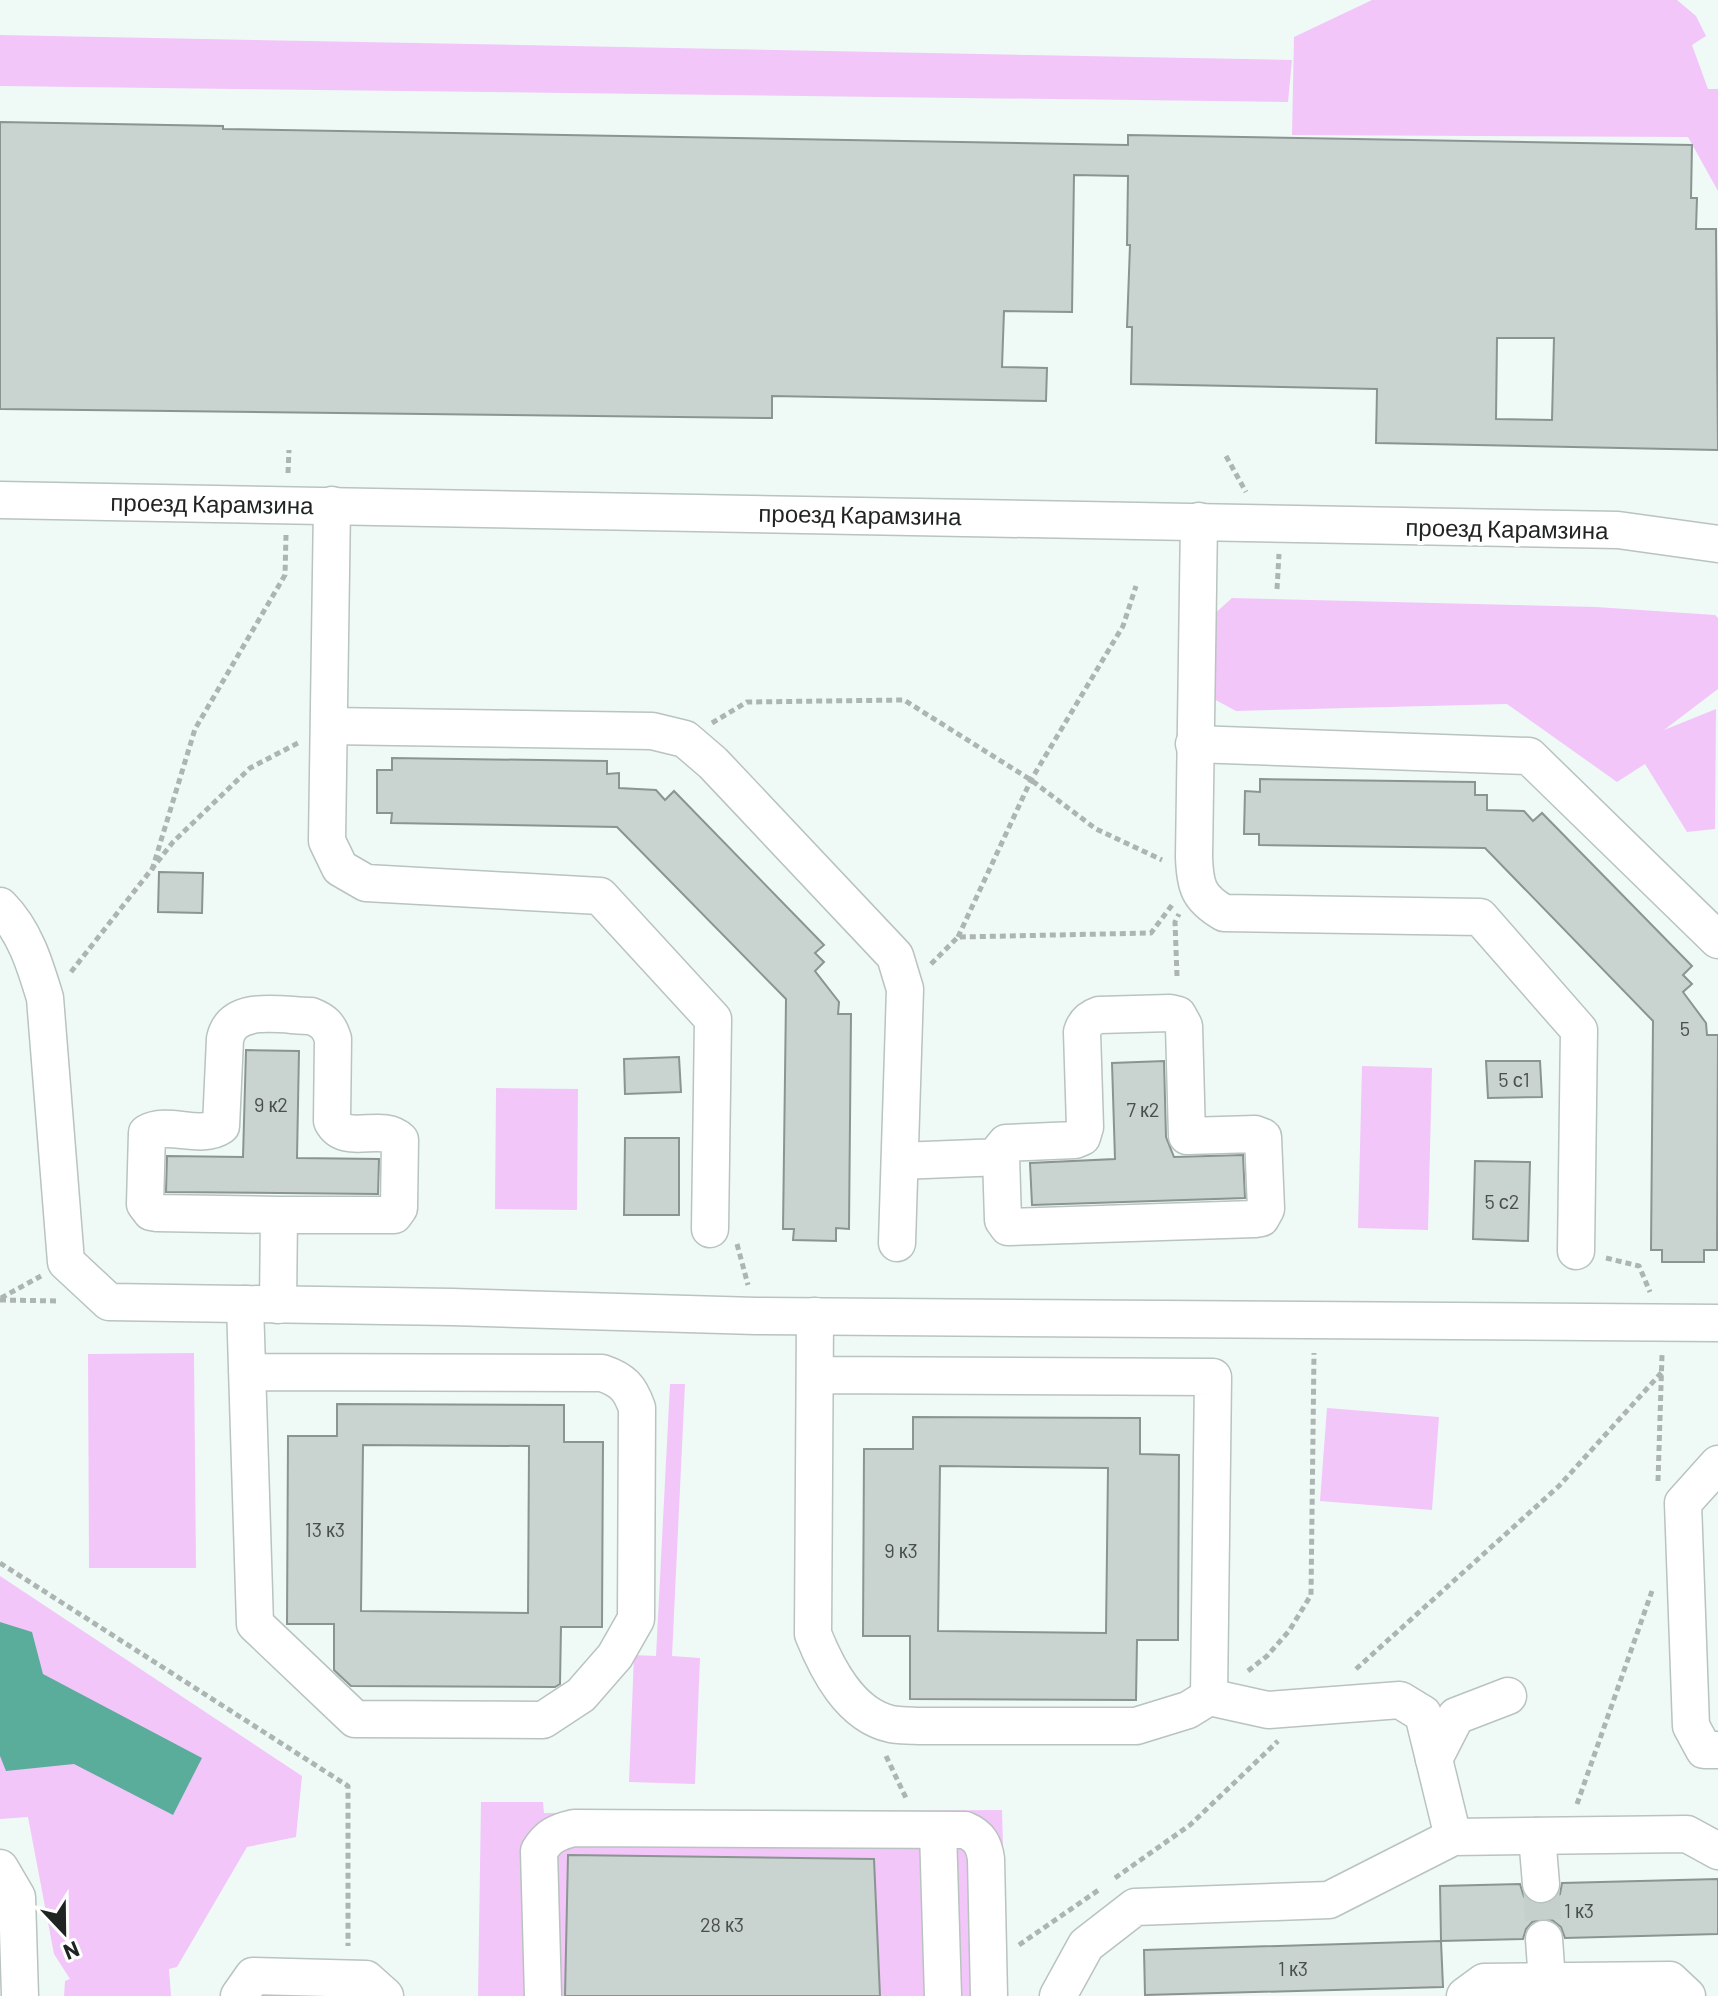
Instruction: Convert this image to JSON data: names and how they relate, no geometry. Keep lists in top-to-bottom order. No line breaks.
{"streets":{"street":["проезд Карамзина"]},"house_numbers":["5","5 с1","9 к2","7 к2","5 с2","13 к3","9 к3","1 к3","28 к3","1 к3"],"north":"bottom"}
